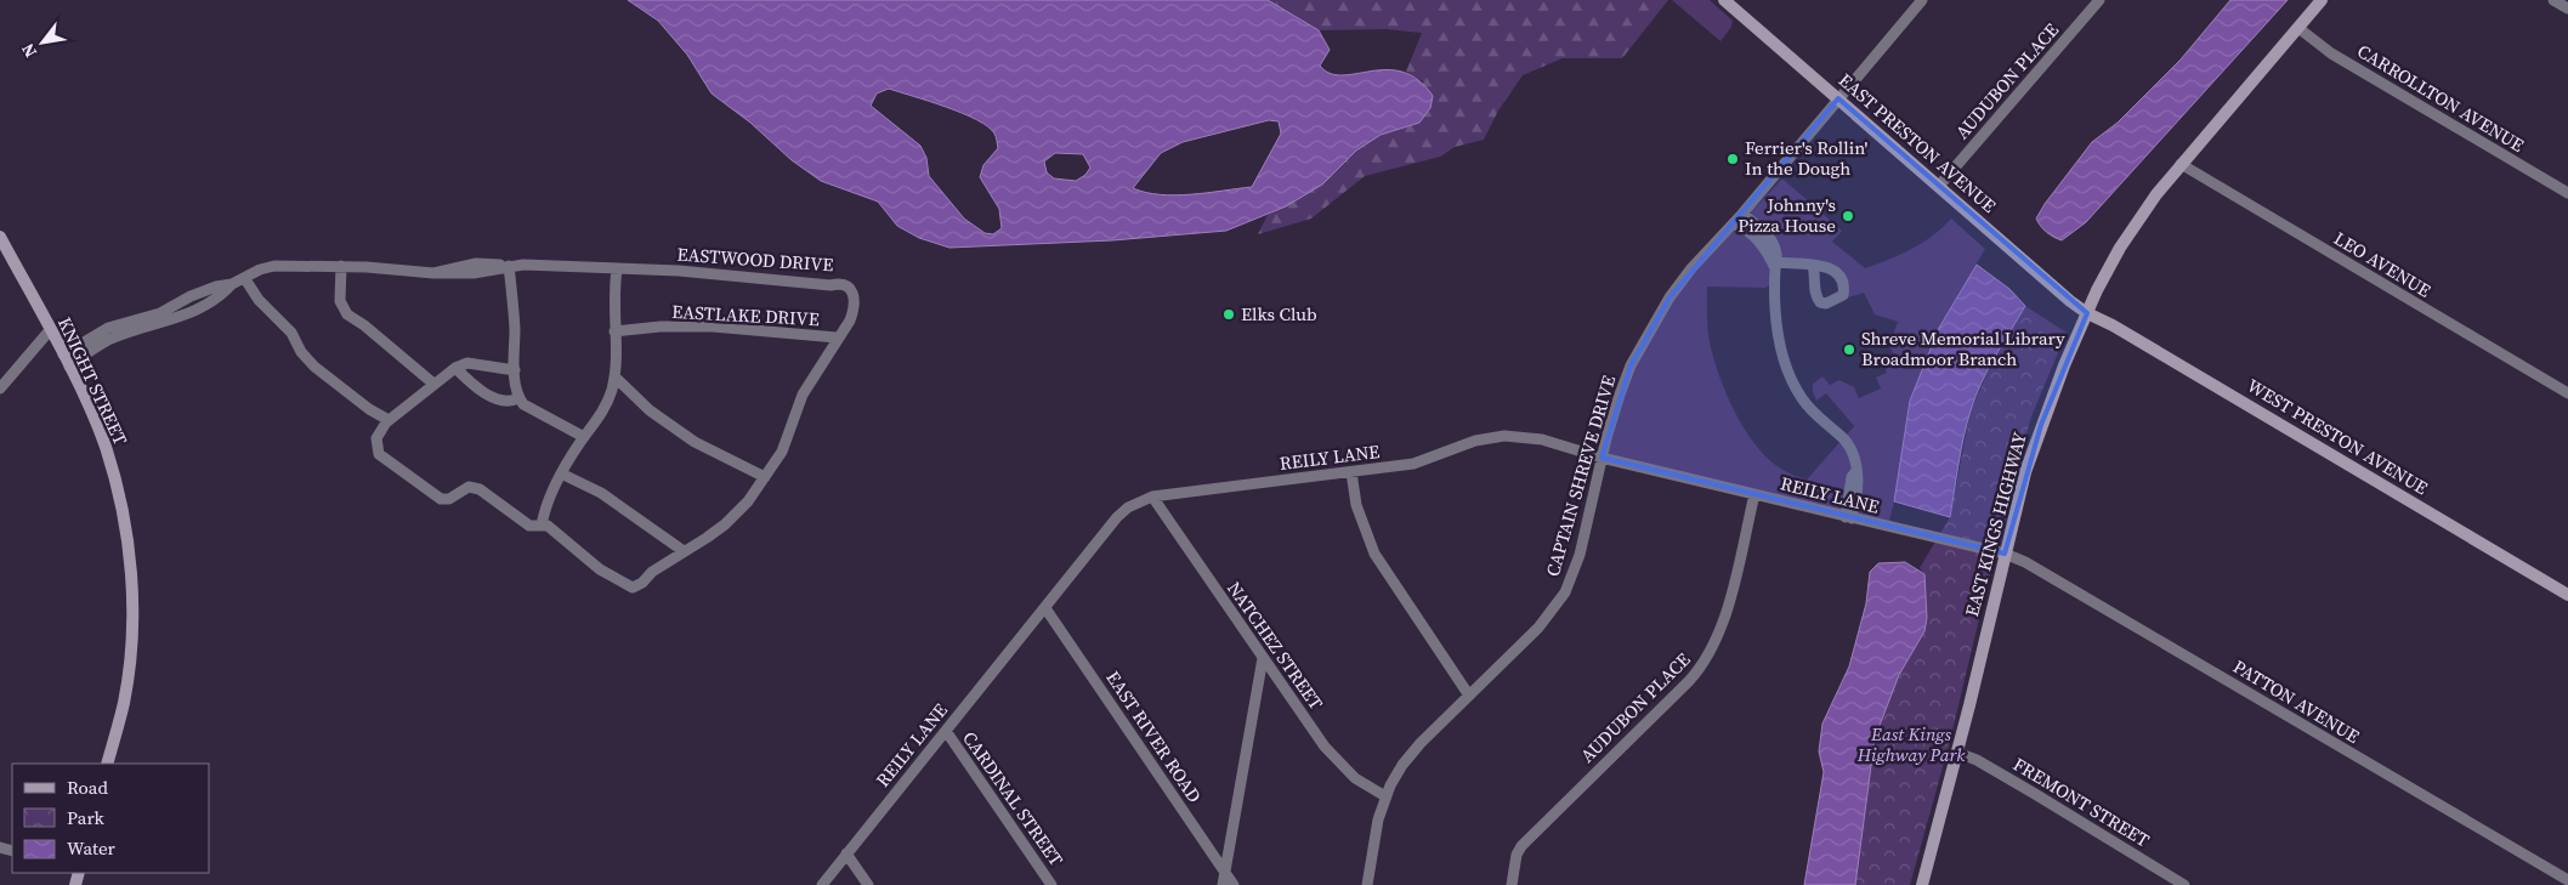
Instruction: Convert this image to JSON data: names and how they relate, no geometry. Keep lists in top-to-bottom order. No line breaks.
{"streets":{"street":["AUDUBON PLACE","CARROLLTON AVENUE","EAST PRESTON AVENUE","EASTWOOD DRIVE","LEO AVENUE","EASTLAKE DRIVE","KNIGHT STREET","WEST PRESTON AVENUE","REILY LANE","CAPTAIN SHREVE DRIVE","EAST KINGS HIGHWAY","NATCHEZ STREET","PATTON AVENUE","EAST RIVER ROAD","CARDINAL STREET","FREMONT STREET"]},"crossings":[["AUDUBON PLACE","EAST PRESTON AVENUE"],["AUDUBON PLACE","REILY LANE"],["CARROLLTON AVENUE","EAST KINGS HIGHWAY"],["EAST PRESTON AVENUE","WEST PRESTON AVENUE"],["EAST PRESTON AVENUE","CAPTAIN SHREVE DRIVE"],["EAST PRESTON AVENUE","EAST KINGS HIGHWAY"],["EASTWOOD DRIVE","EASTLAKE DRIVE"],["EASTWOOD DRIVE","KNIGHT STREET"],["LEO AVENUE","EAST KINGS HIGHWAY"],["WEST PRESTON AVENUE","EAST KINGS HIGHWAY"],["REILY LANE","CAPTAIN SHREVE DRIVE"],["REILY LANE","EAST KINGS HIGHWAY"],["REILY LANE","NATCHEZ STREET"],["REILY LANE","PATTON AVENUE"],["REILY LANE","EAST RIVER ROAD"],["REILY LANE","CARDINAL STREET"],["CAPTAIN SHREVE DRIVE","NATCHEZ STREET"],["EAST KINGS HIGHWAY","PATTON AVENUE"],["EAST KINGS HIGHWAY","FREMONT STREET"]],"parks":["East Kings Highway Park"],"places":["Ferrier's Rollin' In the Dough","Johnny's Pizza House","Elks Club","Shreve Memorial Library Broadmoor Branch"],"legend":["Road","Park","Water"],"north":"bottom left"}
